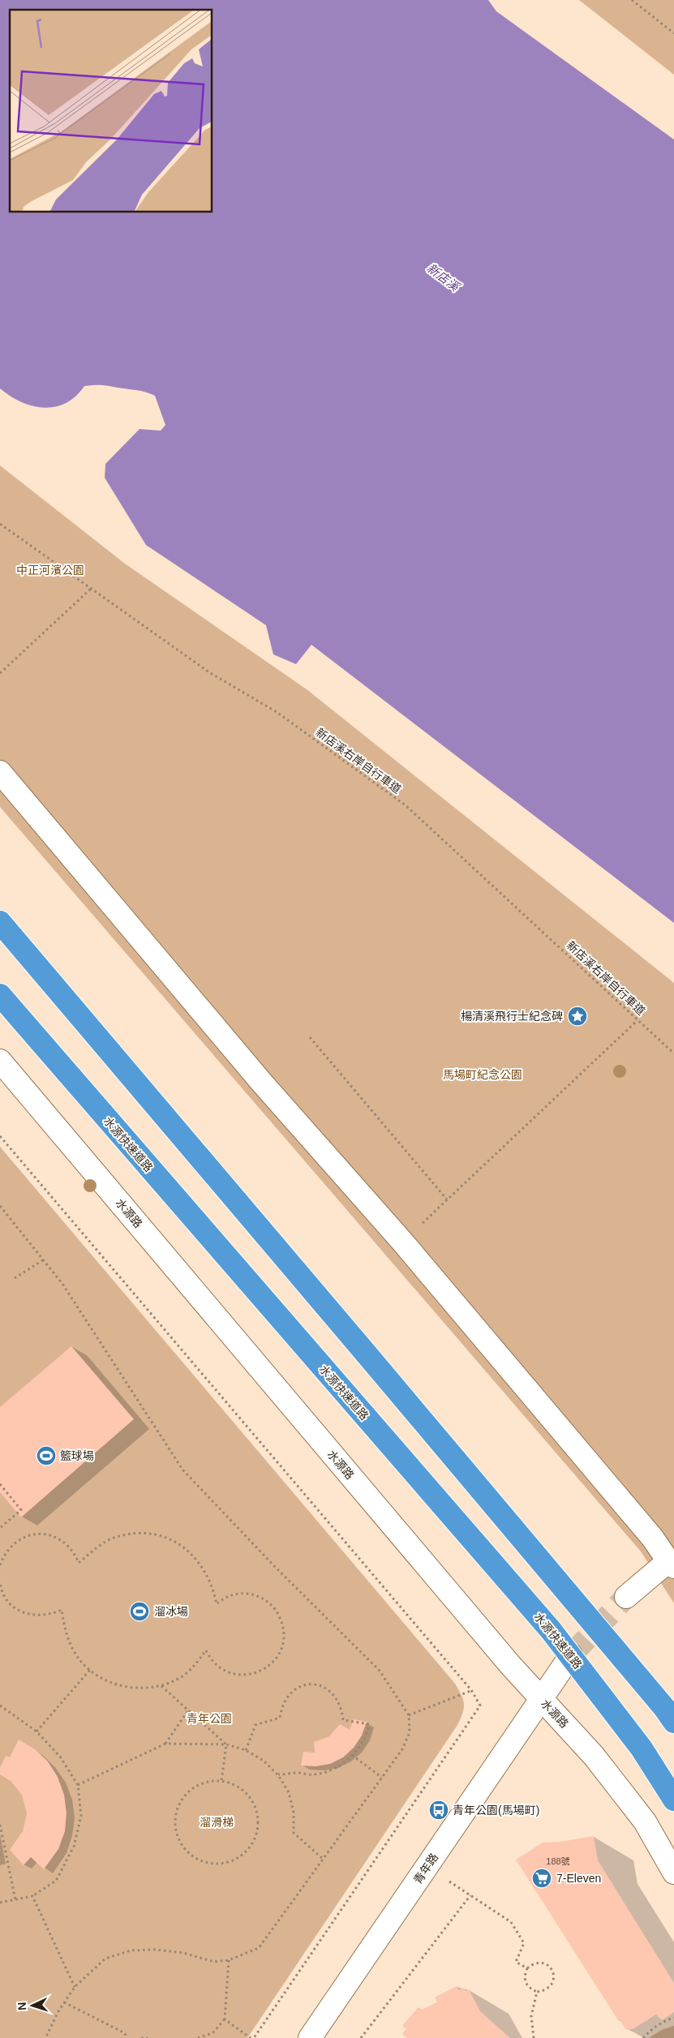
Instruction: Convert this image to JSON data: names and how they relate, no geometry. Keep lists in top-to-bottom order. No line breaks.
{"streets":{"highway":["水源快速道路"],"street":["水源路","青年路"],"path":["新店溪右岸自行車道"]},"crossings":[["水源快速道路","青年路"],["水源路","青年路"]],"water":["新店溪"],"parks":["中正河濱公園","馬場町紀念公園","青年公園","溜滑梯"],"places":{"place":["楊清溪飛行士紀念碑"],"sports":["籃球場","溜冰場"],"bus stop":["青年公園(馬場町)"],"supermarket":["7-Eleven"]},"house_numbers":["188號"],"north":"left"}
